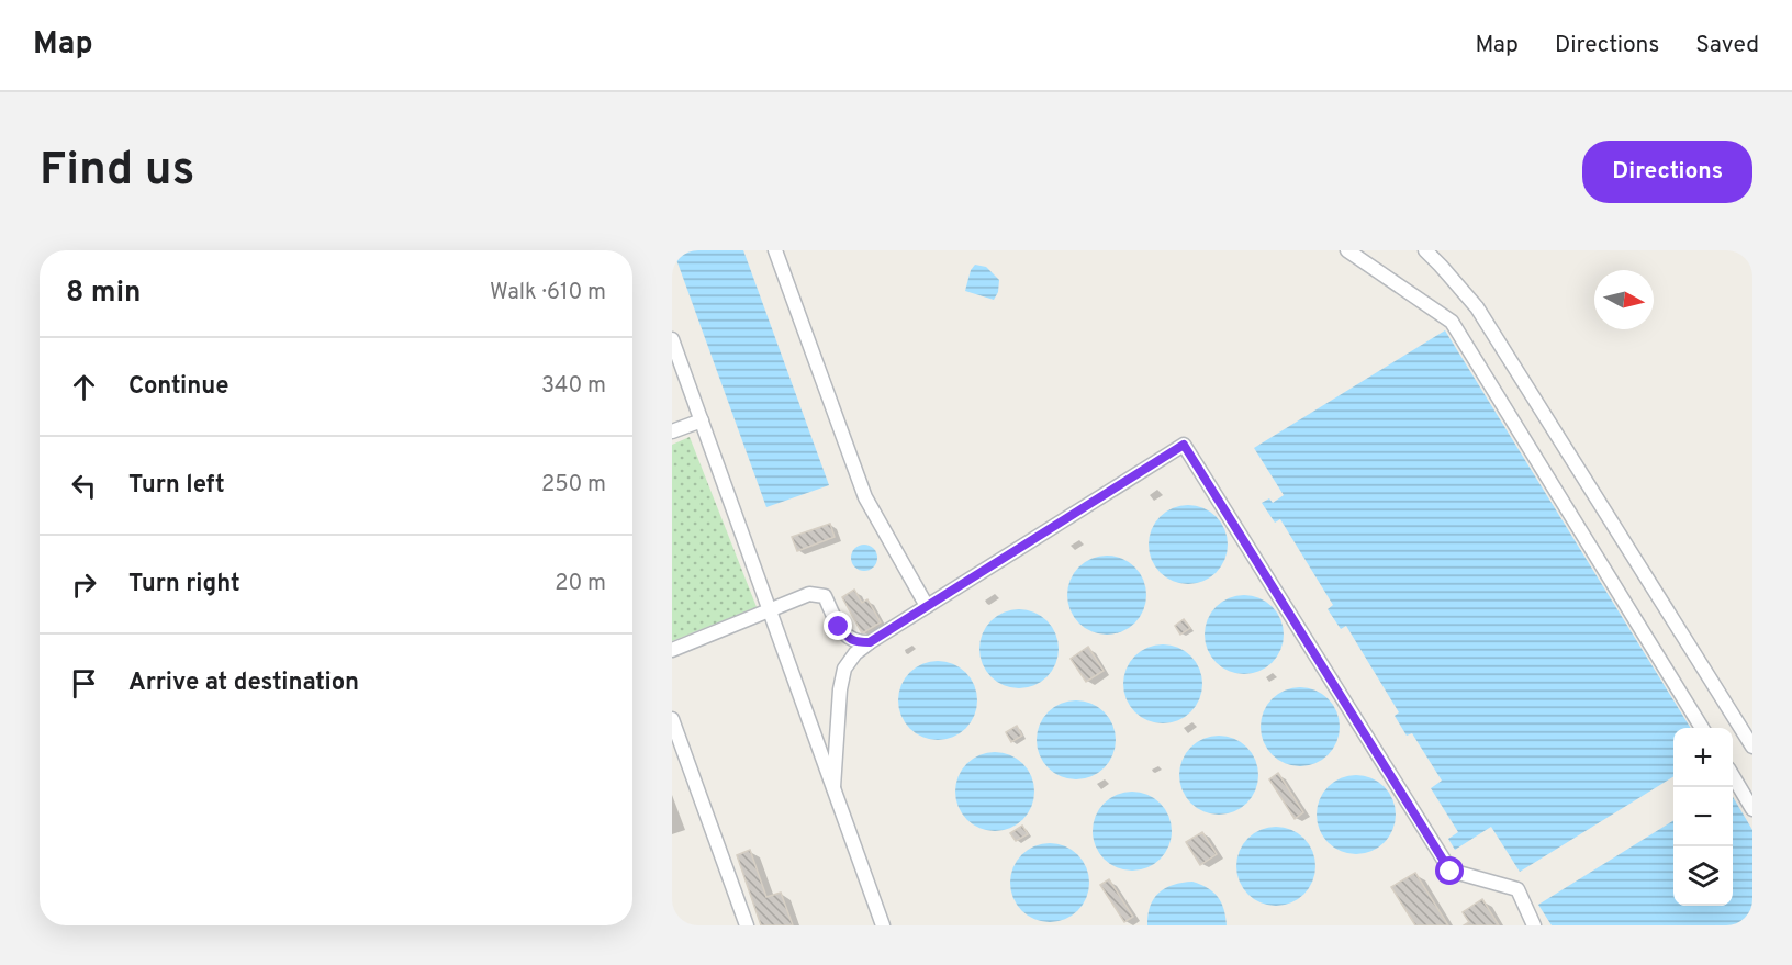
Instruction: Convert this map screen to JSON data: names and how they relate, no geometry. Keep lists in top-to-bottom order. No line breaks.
{"north":"right","page":{"header":"Map","nav":["Map","Directions","Saved"],"buttons":"Directions","title":"Find us","heading":["8 min","Walk · 610 m"],"list":[["Continue","340 m"],["Turn left","250 m"],["Turn right","20 m"],"Arrive at destination"],"map_buttons":["+","−"]}}
